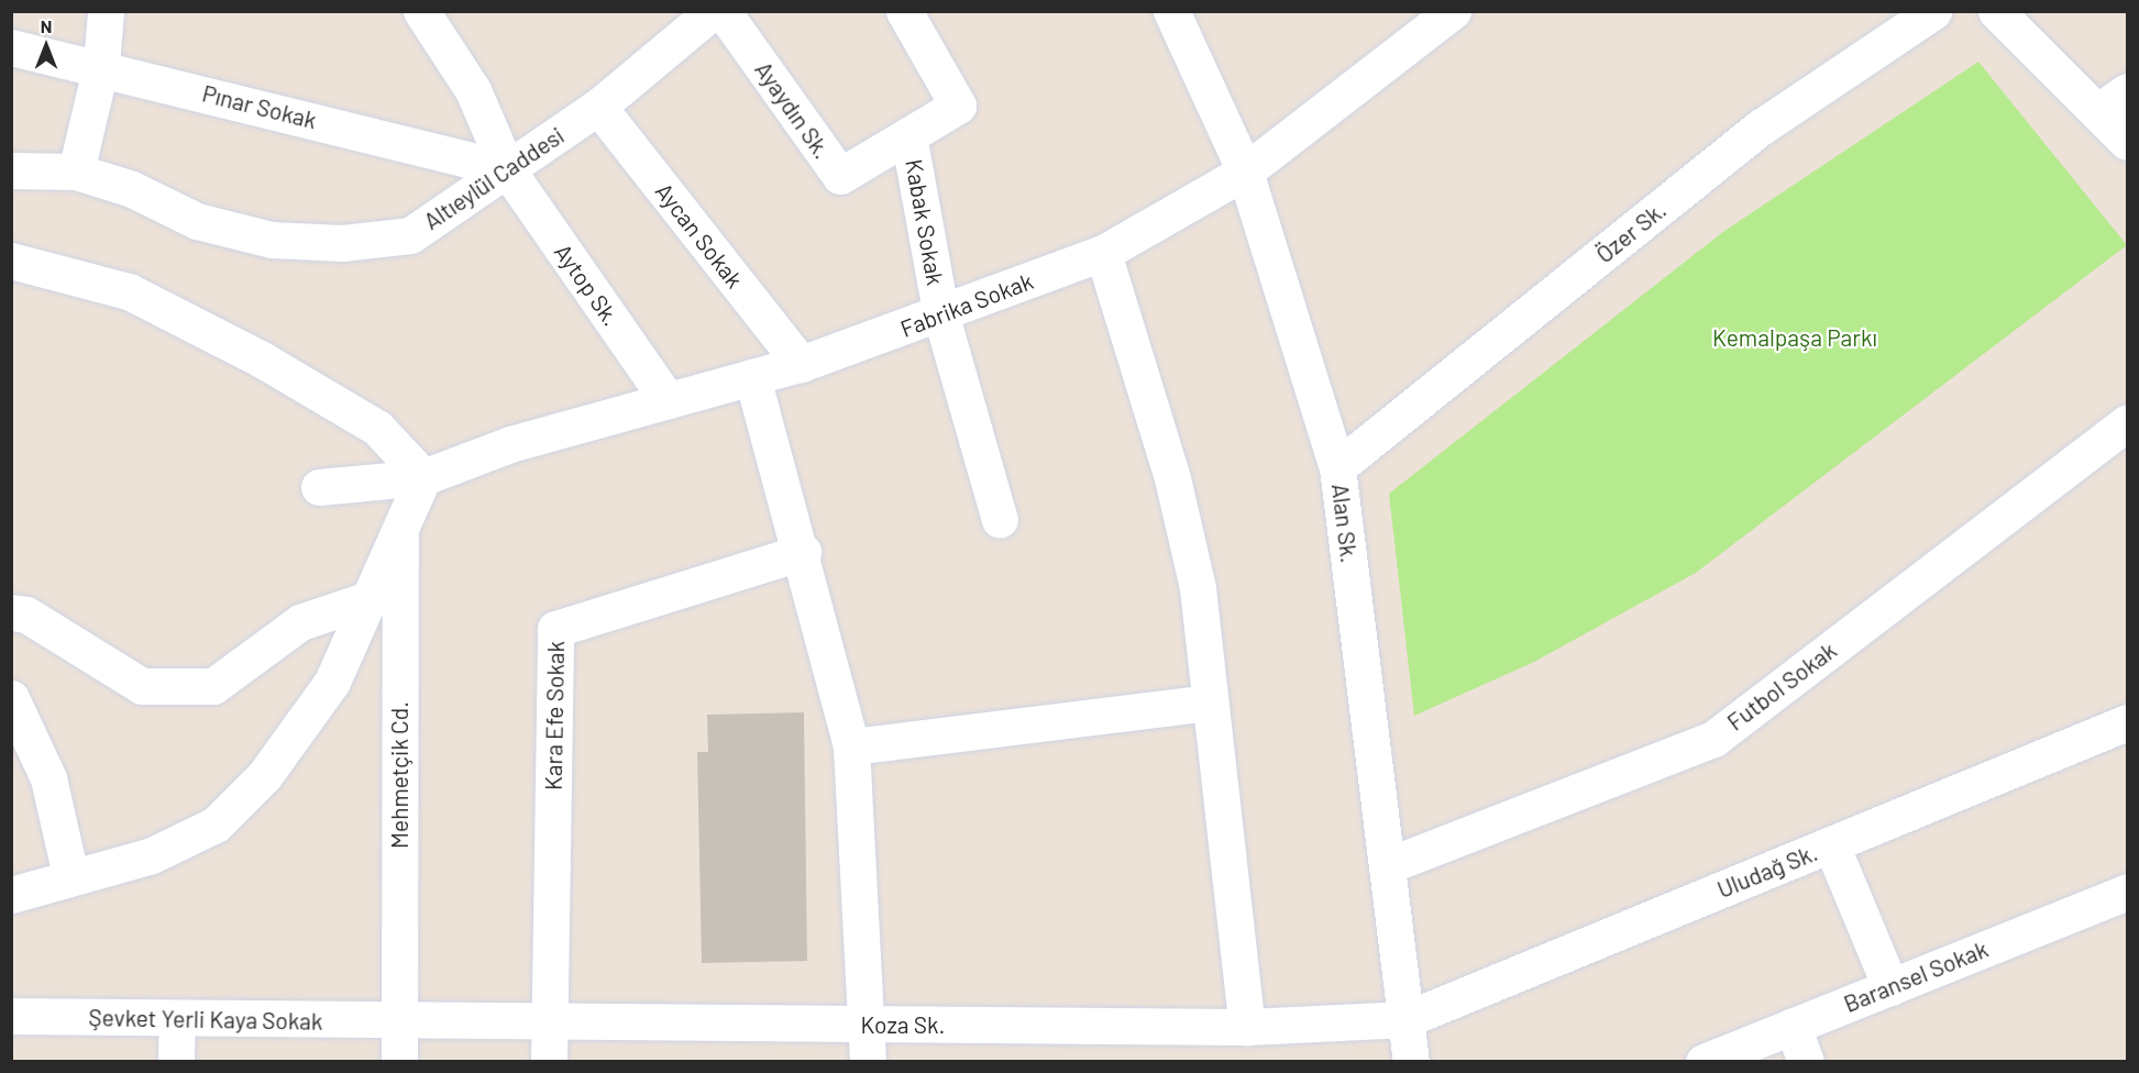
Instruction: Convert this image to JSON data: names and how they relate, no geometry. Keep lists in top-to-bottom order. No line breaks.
{"streets":{"street":["Pınar Sokak","Ayaydın Sk.","Altıeylül Caddesi","Kabak Sokak","Özer Sk.","Aycan Sokak","Aytop Sk.","Fabrika Sokak","Alan Sk.","Futbol Sokak","Kara Efe Sokak","Mehmetçik Cd.","Uludağ Sk.","Baransel Sokak","Şevket Yerli Kaya Sokak","Koza Sk."]},"crossings":[["Pınar Sokak","Altıeylül Caddesi"],["Pınar Sokak","Aytop Sk."],["Ayaydın Sk.","Kabak Sokak"],["Altıeylül Caddesi","Aycan Sokak"],["Altıeylül Caddesi","Aytop Sk."],["Kabak Sokak","Fabrika Sokak"],["Özer Sk.","Alan Sk."],["Aycan Sokak","Fabrika Sokak"],["Aytop Sk.","Fabrika Sokak"],["Fabrika Sokak","Alan Sk."],["Alan Sk.","Futbol Sokak"],["Alan Sk.","Uludağ Sk."],["Alan Sk.","Koza Sk."],["Kara Efe Sokak","Koza Sk."],["Mehmetçik Cd.","Şevket Yerli Kaya Sokak"],["Mehmetçik Cd.","Koza Sk."],["Uludağ Sk.","Koza Sk."],["Şevket Yerli Kaya Sokak","Koza Sk."]],"parks":["Kemalpaşa Parkı"],"north":"top"}
